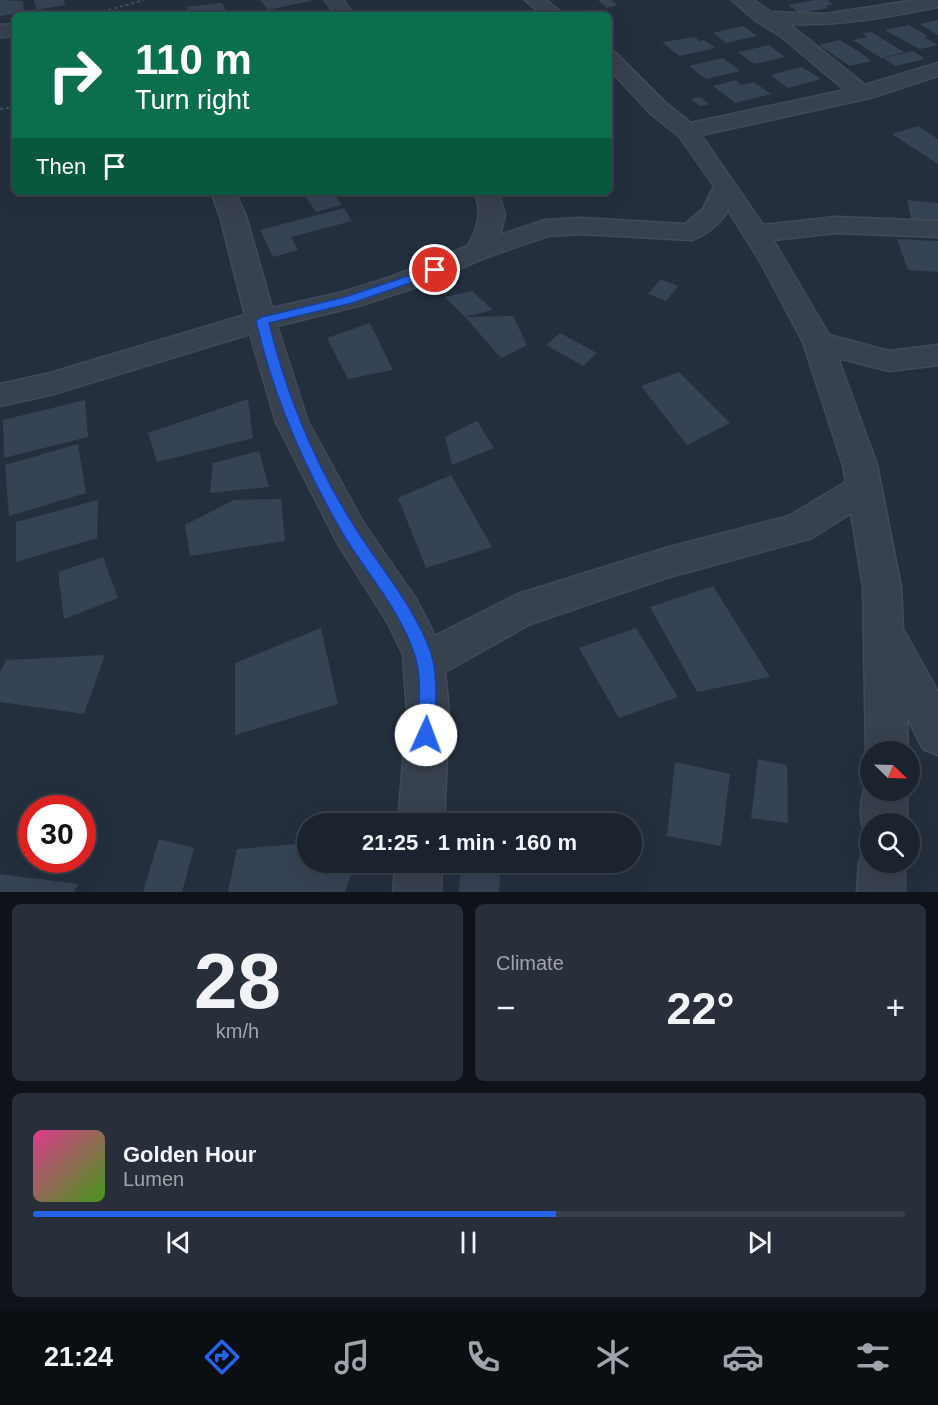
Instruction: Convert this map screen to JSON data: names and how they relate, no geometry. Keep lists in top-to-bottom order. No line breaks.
{"north":"bottom right","page":{"turn":["110 m","Turn right"],"then":"Then","limit":"30","trip":"21:25 · 1 min · 160 m","tile":[["28","km/h"],"Climate"],"heat":["−","22°","+"],"song":["Golden Hour","Lumen"],"tabs":"21:24"}}
